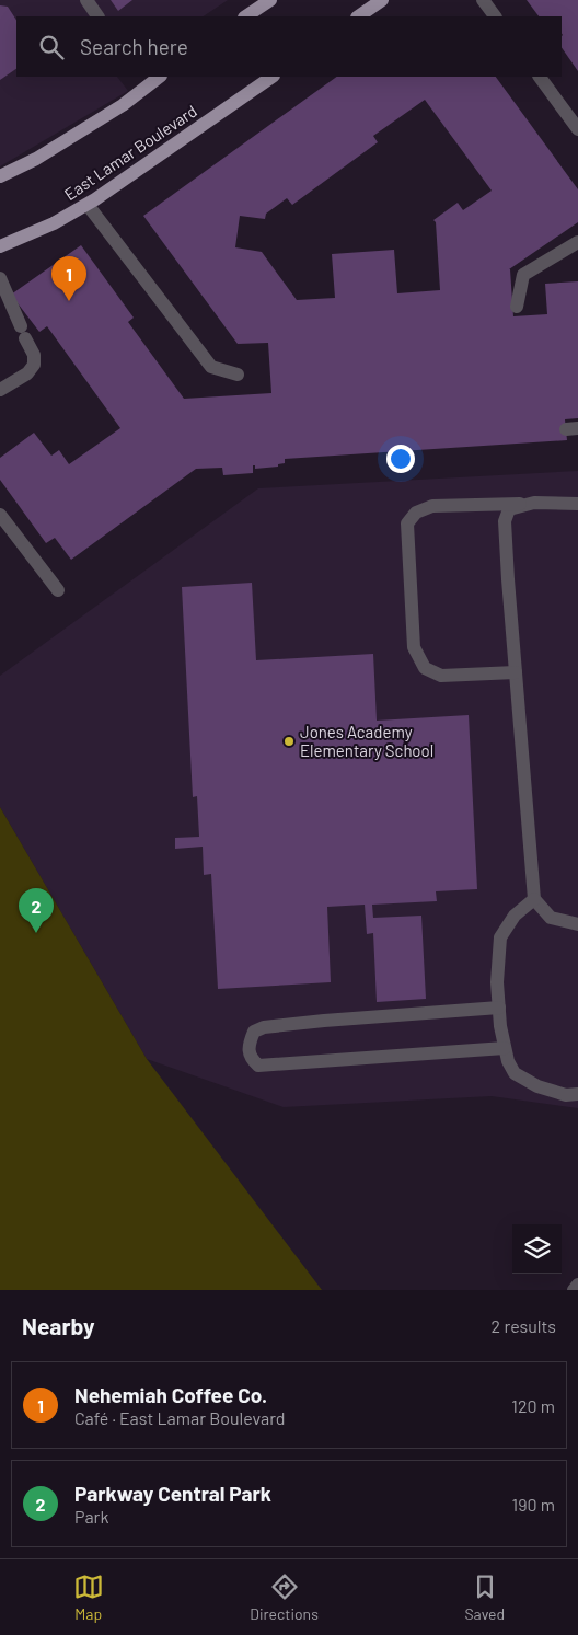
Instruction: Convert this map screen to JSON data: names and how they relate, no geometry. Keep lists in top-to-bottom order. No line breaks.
{"streets":{"main road":["East Lamar Boulevard"]},"places":["Jones Academy Elementary School"],"page":{"search":"Search here","pins":["1","2"],"heading":["Nearby","2 results"],"list":[{"mark":"1","name":"Nehemiah Coffee Co.","note":"Café · East Lamar Boulevard","value":"120 m"},{"mark":"2","name":"Parkway Central Park","note":"Park","value":"190 m"}],"nav":["Map","Directions","Saved"]}}
